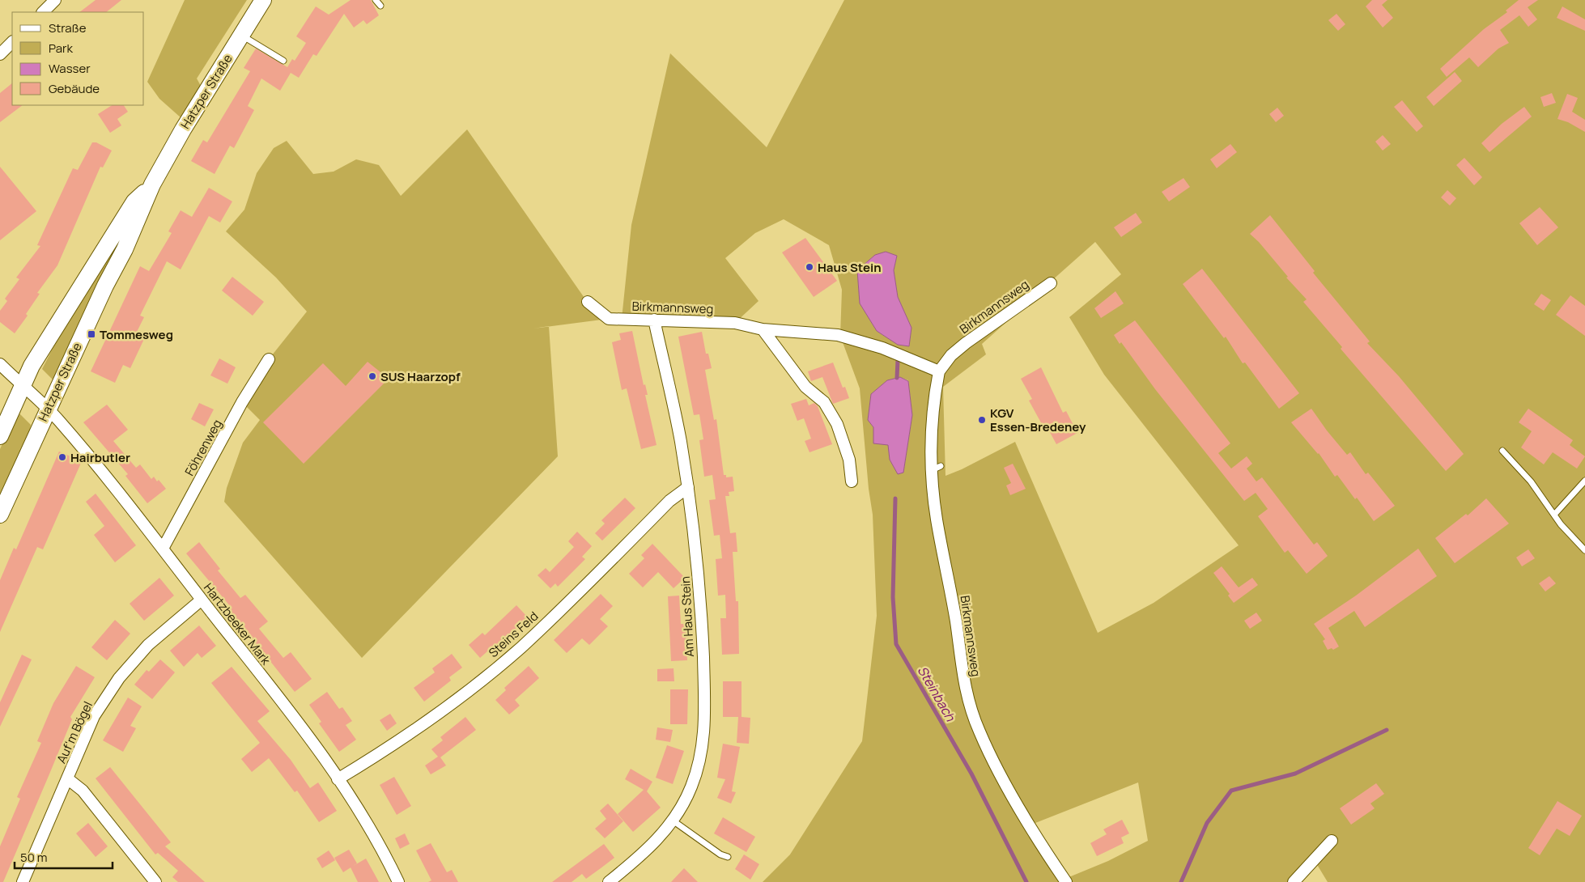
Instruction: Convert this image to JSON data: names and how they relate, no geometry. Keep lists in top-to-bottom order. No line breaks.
{"streets":{"main road":["Hatzper Straße"],"street":["Birkmannsweg","Föhrenweg","Am Haus Stein","Hartzbeeker Mark","Steins Feld","Auf'm Bögel"]},"crossings":[["Hatzper Straße","Hartzbeeker Mark"],["Birkmannsweg","Am Haus Stein"],["Föhrenweg","Hartzbeeker Mark"],["Am Haus Stein","Steins Feld"],["Hartzbeeker Mark","Steins Feld"],["Hartzbeeker Mark","Auf'm Bögel"]],"water":["Steinbach"],"places":{"other":["Haus Stein","SUS Haarzopf","KGV Essen-Bredeney","Hairbutler"],"transit":["Tommesweg"]},"legend":["Straße","Park","Wasser","Gebäude"],"scale_bar":"50 m"}
